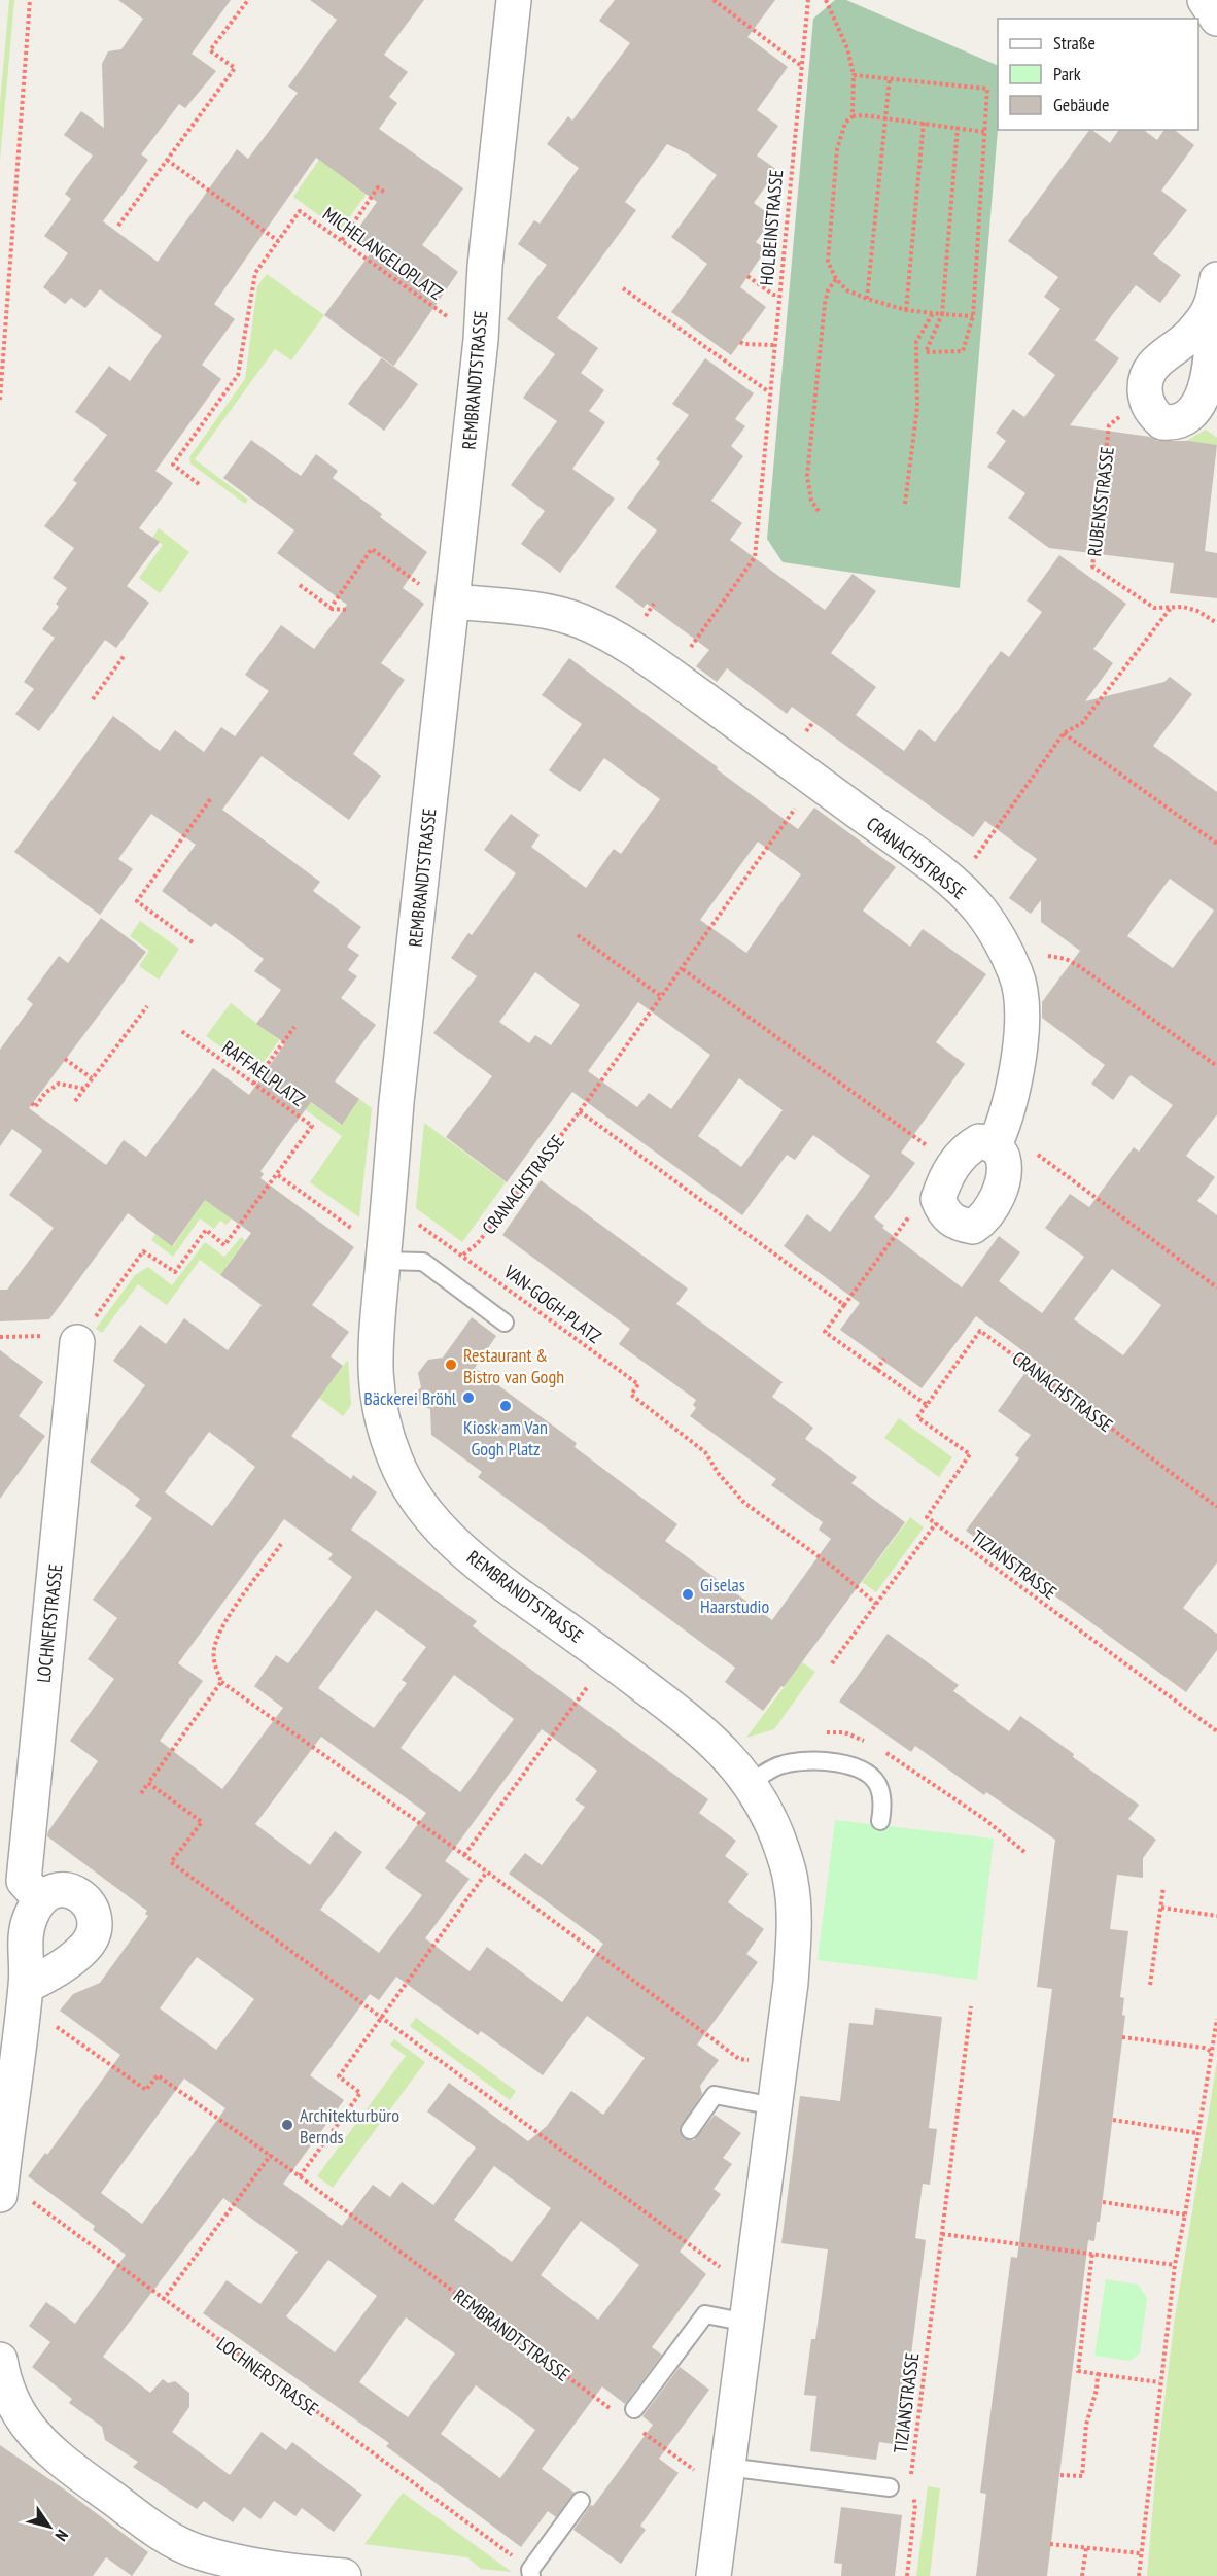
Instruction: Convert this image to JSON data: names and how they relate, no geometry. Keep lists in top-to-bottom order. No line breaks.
{"streets":{"street":["REMBRANDTSTRASSE","CRANACHSTRASSE","LOCHNERSTRASSE"],"path":["HOLBEINSTRASSE","MICHELANGELOPLATZ","RUBENSSTRASSE","RAFFAELPLATZ","VAN-GOGH-PLATZ","TIZIANSTRASSE"]},"crossings":[["HOLBEINSTRASSE","CRANACHSTRASSE"],["MICHELANGELOPLATZ","REMBRANDTSTRASSE"],["REMBRANDTSTRASSE","CRANACHSTRASSE"],["REMBRANDTSTRASSE","VAN-GOGH-PLATZ"],["CRANACHSTRASSE","VAN-GOGH-PLATZ"],["RAFFAELPLATZ","LOCHNERSTRASSE"]],"places":["Restaurant & Bistro van Gogh","Bäckerei Bröhl","Kiosk am Van Gogh Platz","Giselas Haarstudio","Architekturbüro Bernds"],"legend":["Straße","Park","Gebäude"],"north":"bottom right"}
